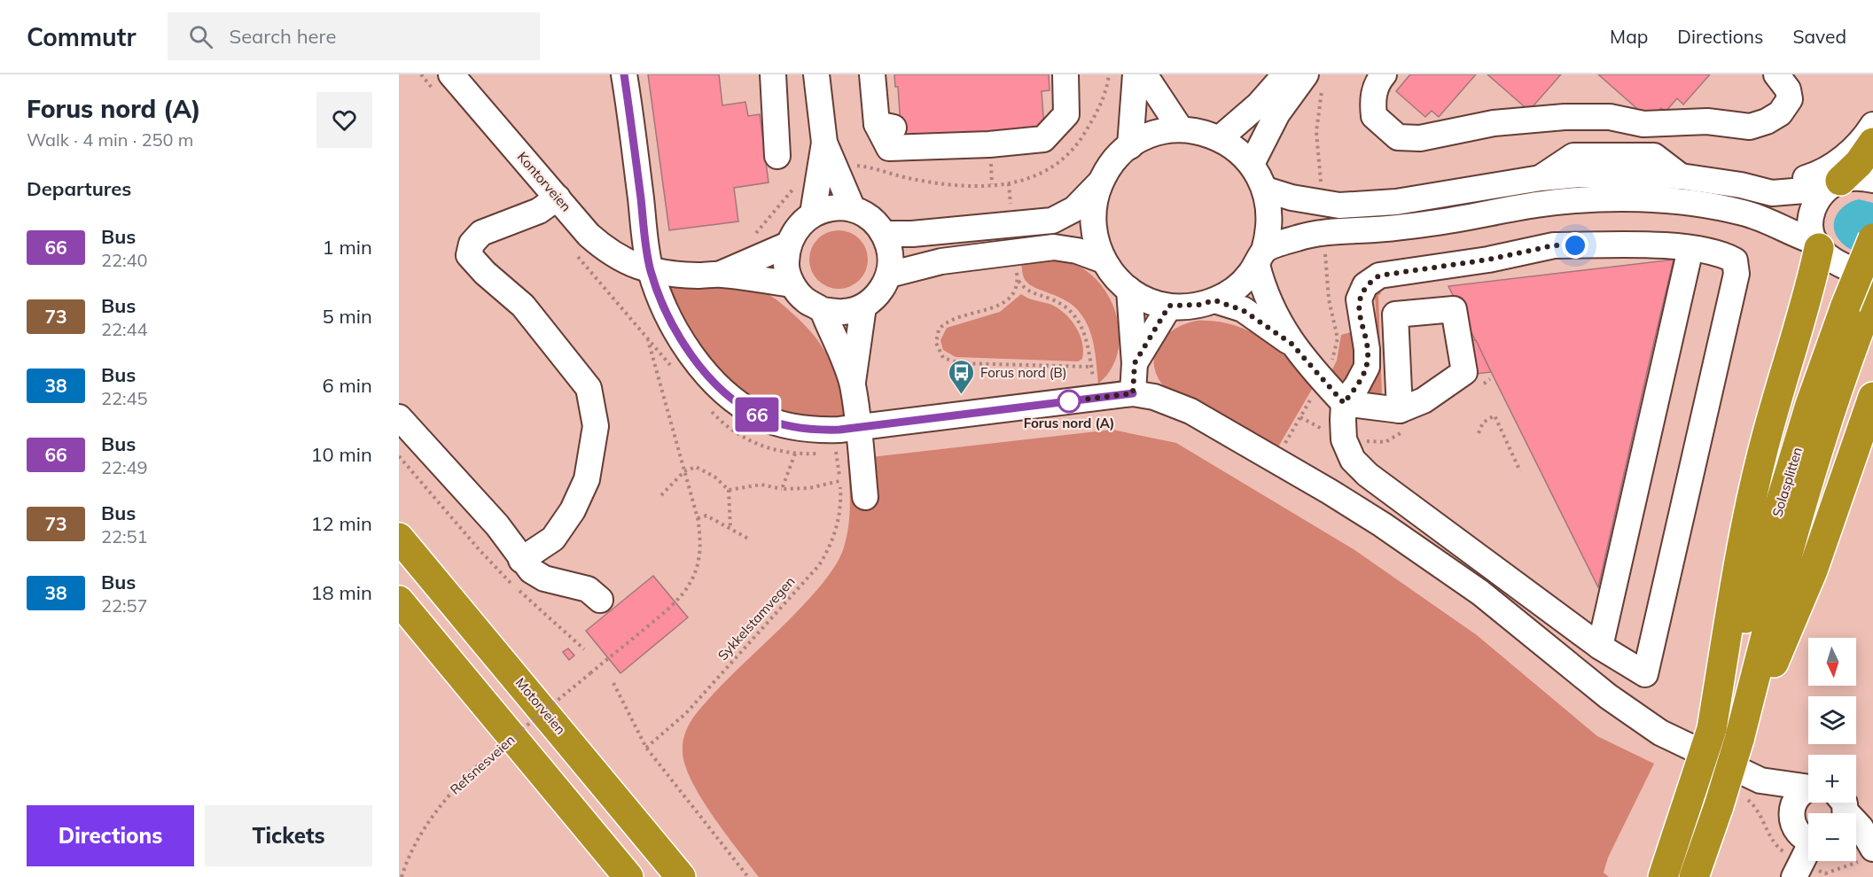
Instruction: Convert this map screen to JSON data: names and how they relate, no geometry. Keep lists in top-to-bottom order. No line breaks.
{"streets":{"highway":["Solasplitten","Motorveien"],"street":["Kontorveien"],"path":["Sykkelstamvegen","Refsnesveien"]},"places":{"bus stop":["Forus nord (B)"],"other":["Forus nord (A)"]},"lines":["bus line 66"],"north":"bottom","page":{"header":"Commutr","search":"Search here","nav":["Map","Directions","Saved"],"heading":[["Forus nord (A)","Walk · 4 min · 250 m"],"Departures"],"on_map":"66","list":[{"mark":"66","name":"Bus","note":"22:40","value":"1 min"},{"mark":"73","name":"Bus","note":"22:44","value":"5 min"},{"mark":"38","name":"Bus","note":"22:45","value":"6 min"},{"mark":"66","name":"Bus","note":"22:49","value":"10 min"},{"mark":"73","name":"Bus","note":"22:51","value":"12 min"},{"mark":"38","name":"Bus","note":"22:57","value":"18 min"}],"map_buttons":["+","−"],"buttons":["Directions","Tickets"]}}
